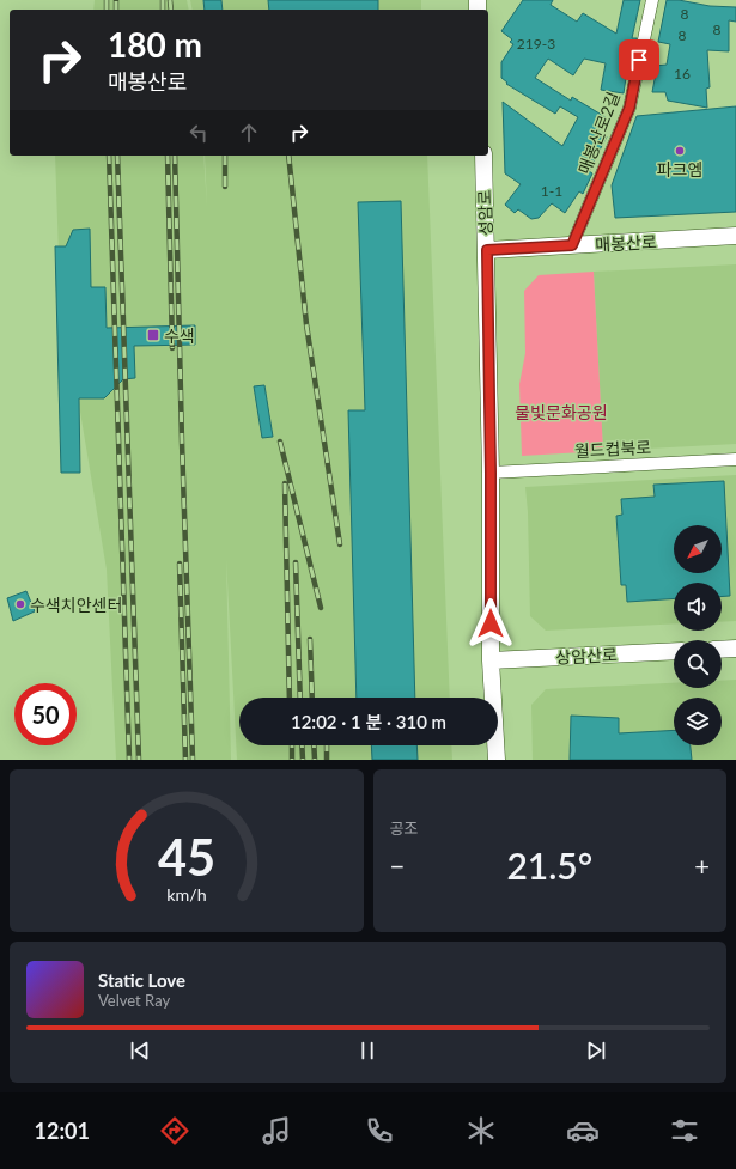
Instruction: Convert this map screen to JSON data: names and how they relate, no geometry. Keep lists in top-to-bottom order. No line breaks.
{"streets":{"main road":["성암로","매봉산로","상암산로"],"street":["매봉산로2길","월드컵북로"]},"crossings":[["매봉산로2길","매봉산로"],["성암로","매봉산로"],["성암로","월드컵북로"],["성암로","상암산로"]],"parks":["물빛문화공원"],"places":{"other":["파크엠","수색치안센터"],"transit":["수색"]},"house_numbers":["8","8","8","219-3","16","1-1"],"north":"bottom left","page":{"turn":["180 m","매봉산로"],"limit":"50","trip":"12:02 · 1 분 · 310 m","tile":"공조","heat":["−","21.5°","+"],"song":["Static Love","Velvet Ray"],"tabs":"12:01","gauge":["45","km/h"]}}
